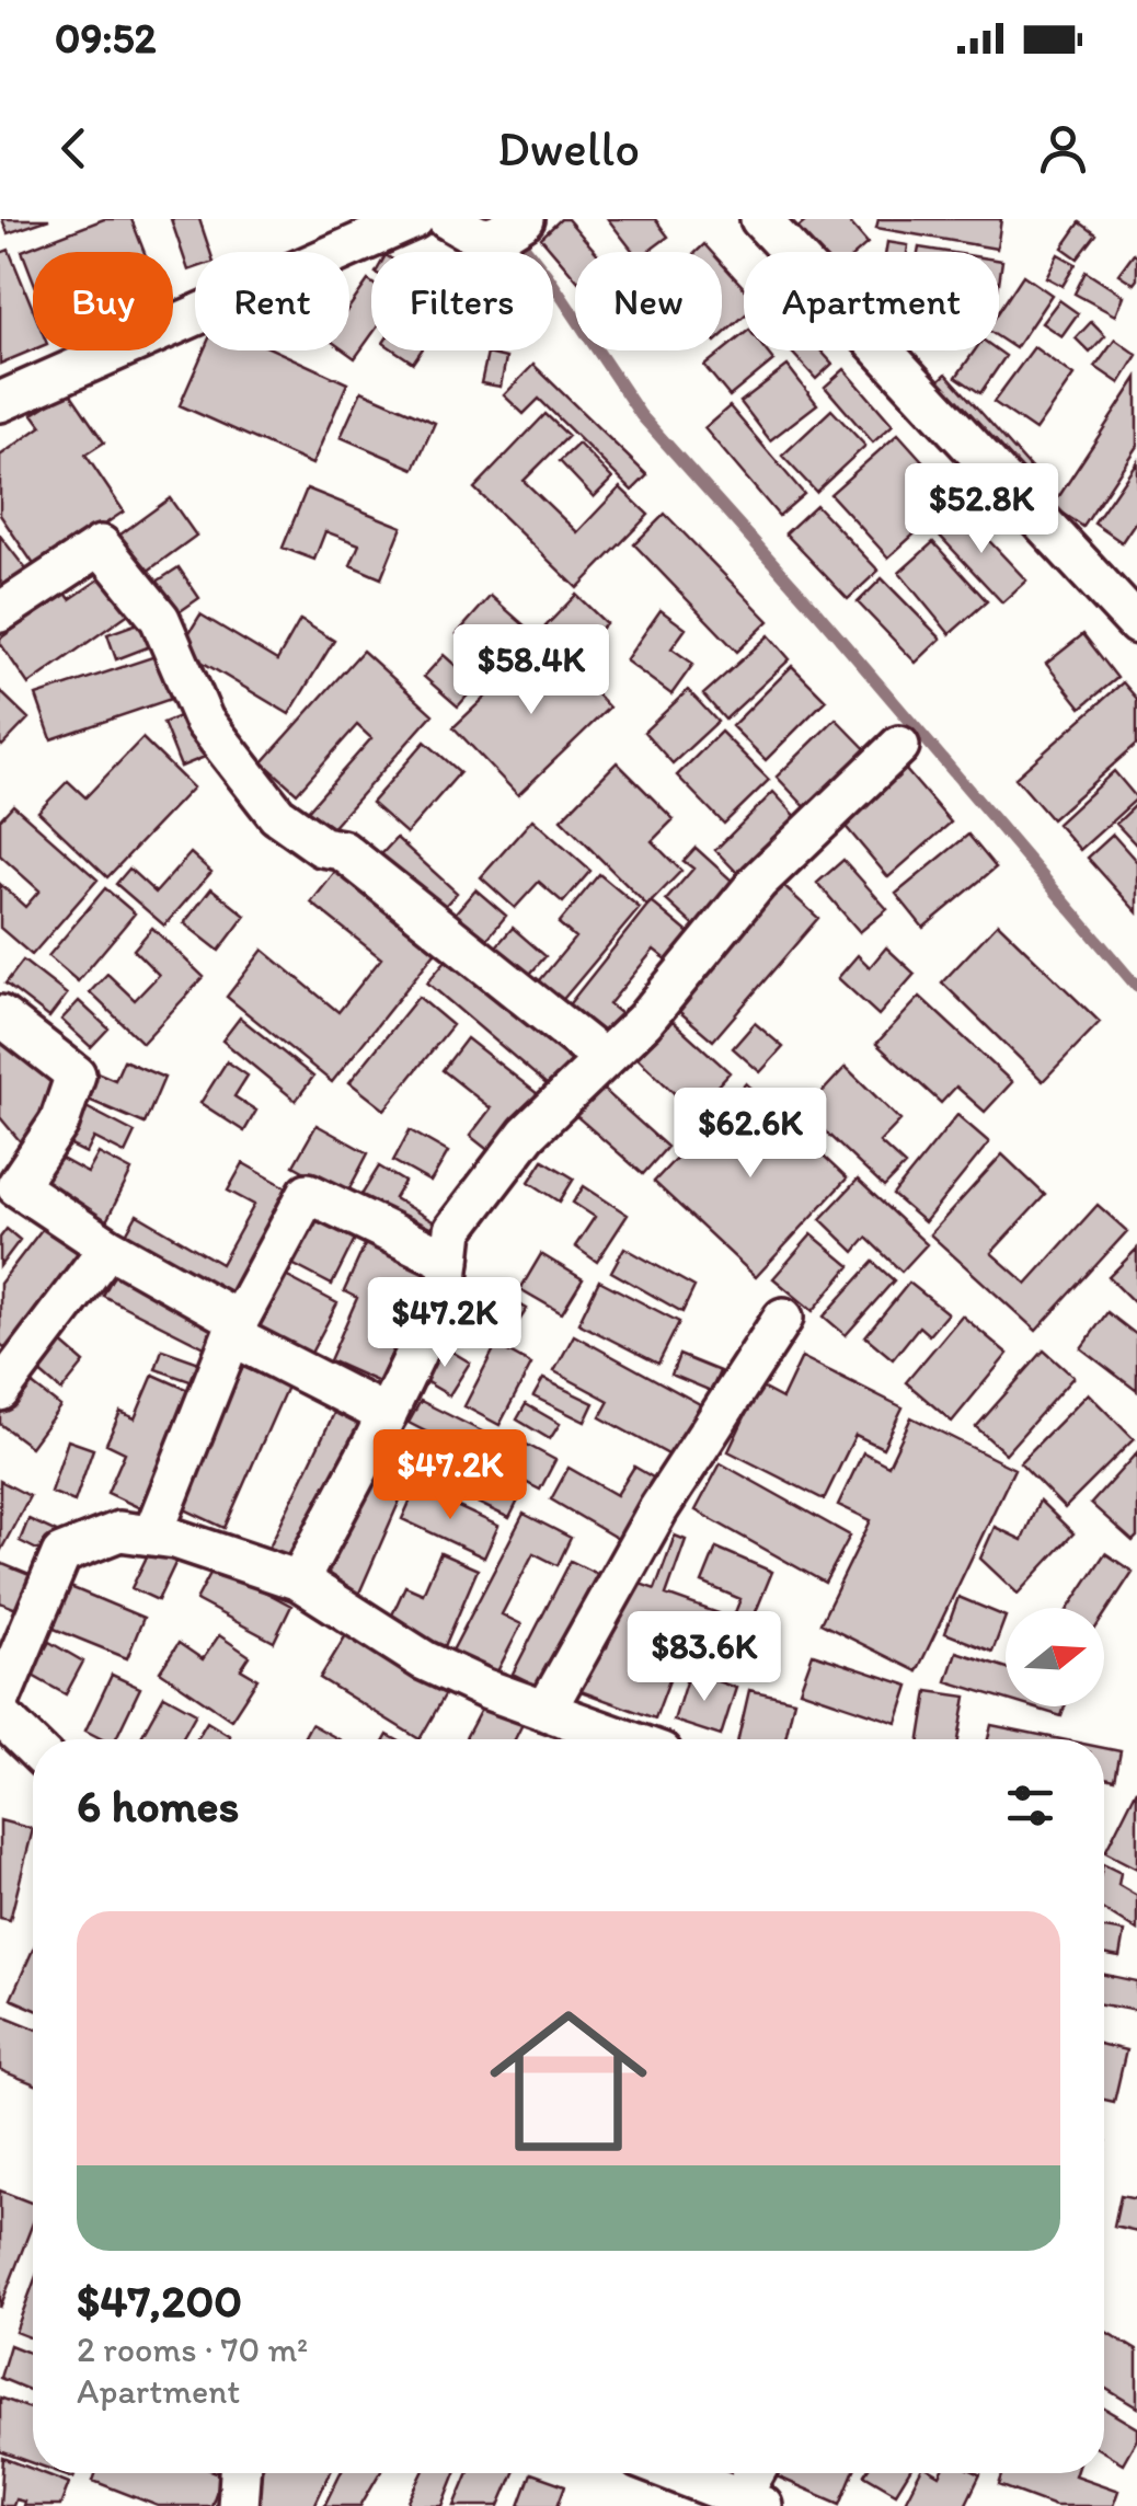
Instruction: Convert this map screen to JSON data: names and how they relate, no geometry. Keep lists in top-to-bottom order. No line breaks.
{"north":"right","page":{"status":"09:52","header":"Dwello","chip":["Buy","Rent","Filters","New","Apartment"],"price":["$52.8K","$58.4K","$62.6K","$47.2K","$47.2K","$83.6K"],"heading":"6 homes","list":[{"name":"$47,200","note":"2 rooms · 70 m² · Apartment"}]}}
